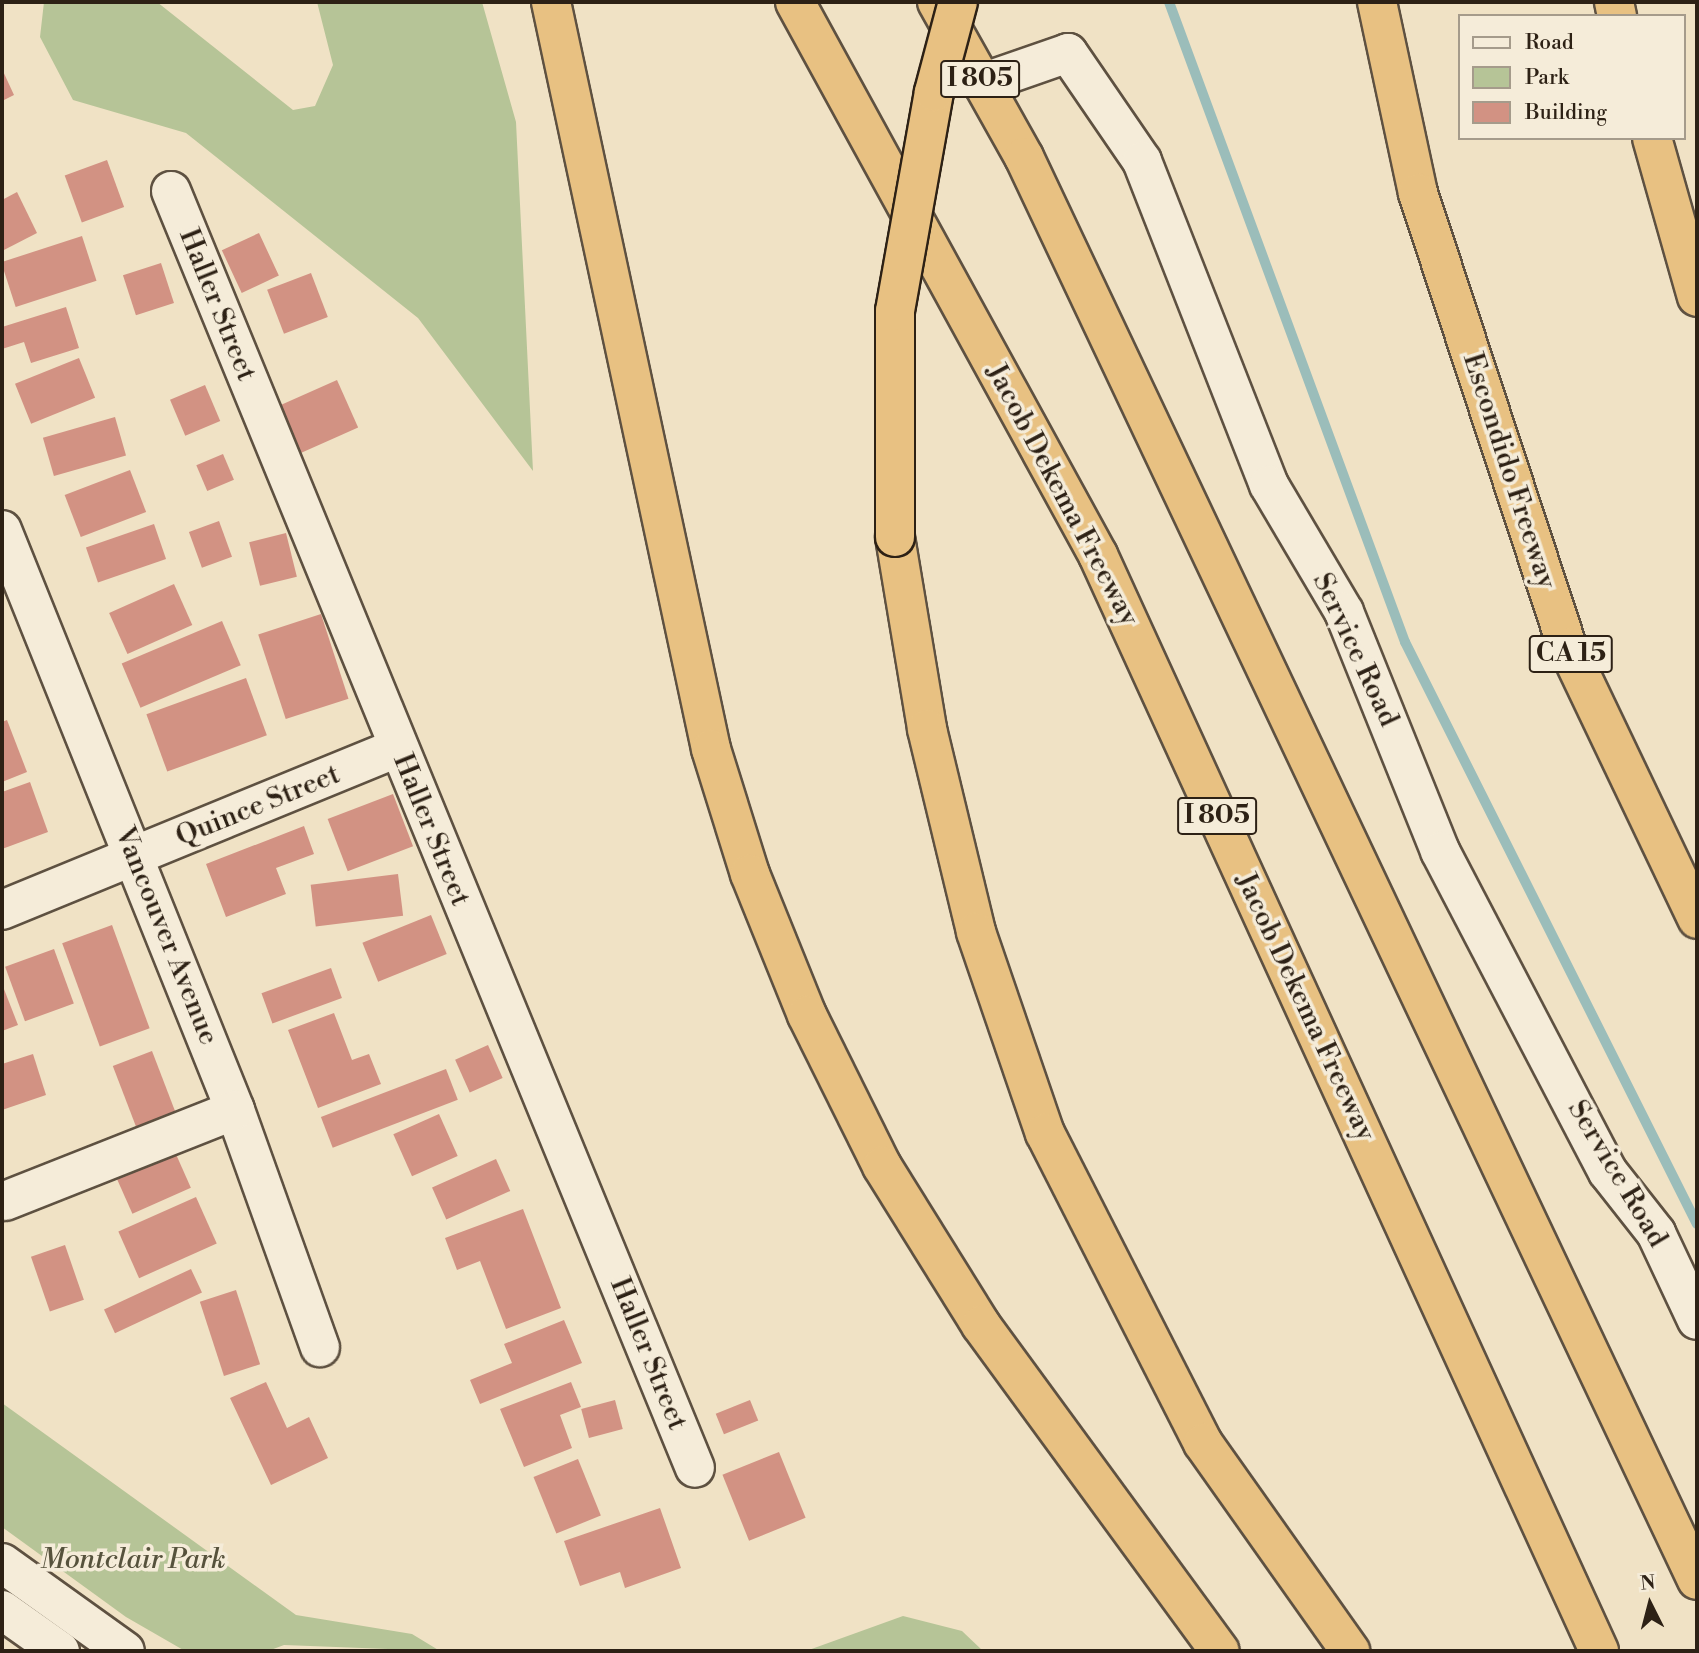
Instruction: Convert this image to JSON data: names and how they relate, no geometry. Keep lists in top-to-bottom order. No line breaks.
{"streets":{"highway":["I 805","Escondido Freeway","Jacob Dekema Freeway","CA 15"],"street":["Haller Street","Service Road","Quince Street","Vancouver Avenue"]},"crossings":[["I 805","Service Road"],["Haller Street","Quince Street"],["Quince Street","Vancouver Avenue"]],"parks":["Montclair Park"],"legend":["Road","Park","Building"],"north":"top"}
